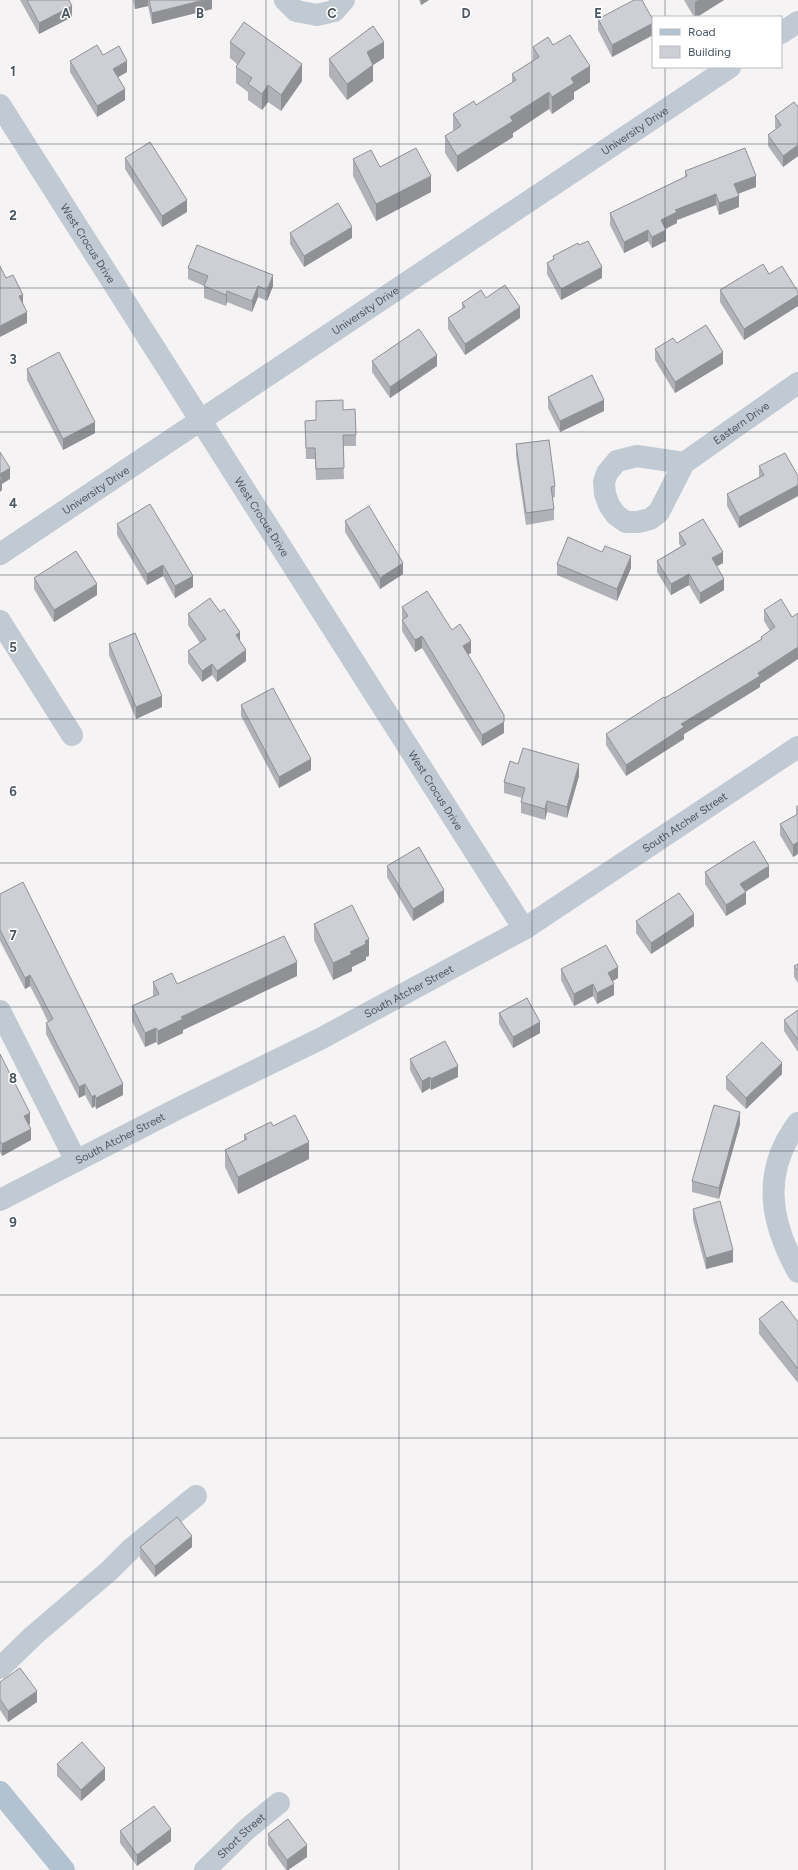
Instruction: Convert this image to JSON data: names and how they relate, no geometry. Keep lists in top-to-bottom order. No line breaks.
{"streets":{"street":["University Drive","West Crocus Drive","Eastern Drive","South Atcher Street","Short Street"]},"crossings":[["University Drive","West Crocus Drive"],["West Crocus Drive","South Atcher Street"]],"legend":["Road","Building"],"grid":{"columns":["A","B","C","D","E"],"rows":["1","2","3","4","5","6","7","8","9"]}}
